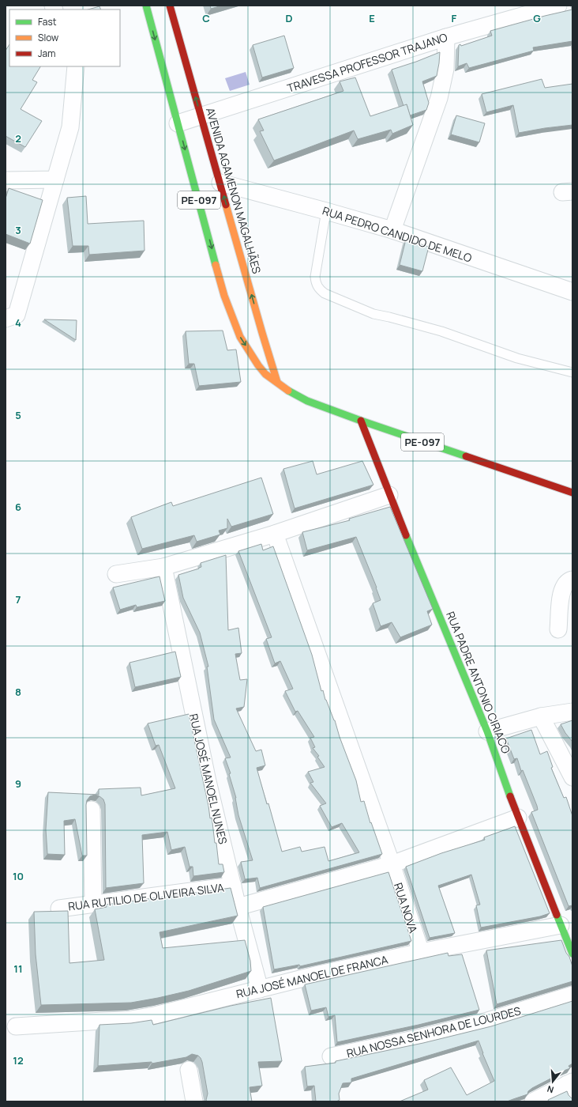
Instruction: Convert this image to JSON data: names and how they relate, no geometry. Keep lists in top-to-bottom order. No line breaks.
{"streets":{"main road":["AVENIDA AGAMENON MAGALHÃES","PE-097","RUA PADRE ANTONIO CIRIACO"],"street":["TRAVESSA PROFESSOR TRAJANO","RUA PEDRO CANDIDO DE MELO","RUA JOSÉ MANOEL NUNES","RUA RUTILIO DE OLIVEIRA SILVA","RUA NOVA","RUA JOSÉ MANOEL DE FRANCA","RUA NOSSA SENHORA DE LOURDES"]},"crossings":[["TRAVESSA PROFESSOR TRAJANO","AVENIDA AGAMENON MAGALHÃES"],["TRAVESSA PROFESSOR TRAJANO","PE-097"],["AVENIDA AGAMENON MAGALHÃES","PE-097"],["AVENIDA AGAMENON MAGALHÃES","RUA PEDRO CANDIDO DE MELO"],["PE-097","RUA PADRE ANTONIO CIRIACO"],["RUA PADRE ANTONIO CIRIACO","RUA JOSÉ MANOEL DE FRANCA"],["RUA JOSÉ MANOEL NUNES","RUA RUTILIO DE OLIVEIRA SILVA"],["RUA JOSÉ MANOEL NUNES","RUA JOSÉ MANOEL DE FRANCA"],["RUA NOVA","RUA JOSÉ MANOEL DE FRANCA"]],"legend":["Fast","Slow","Jam"],"north":"bottom","grid":{"columns":["C","D","E","F","G"],"rows":["2","3","4","5","6","7","8","9","10","11","12"]}}
